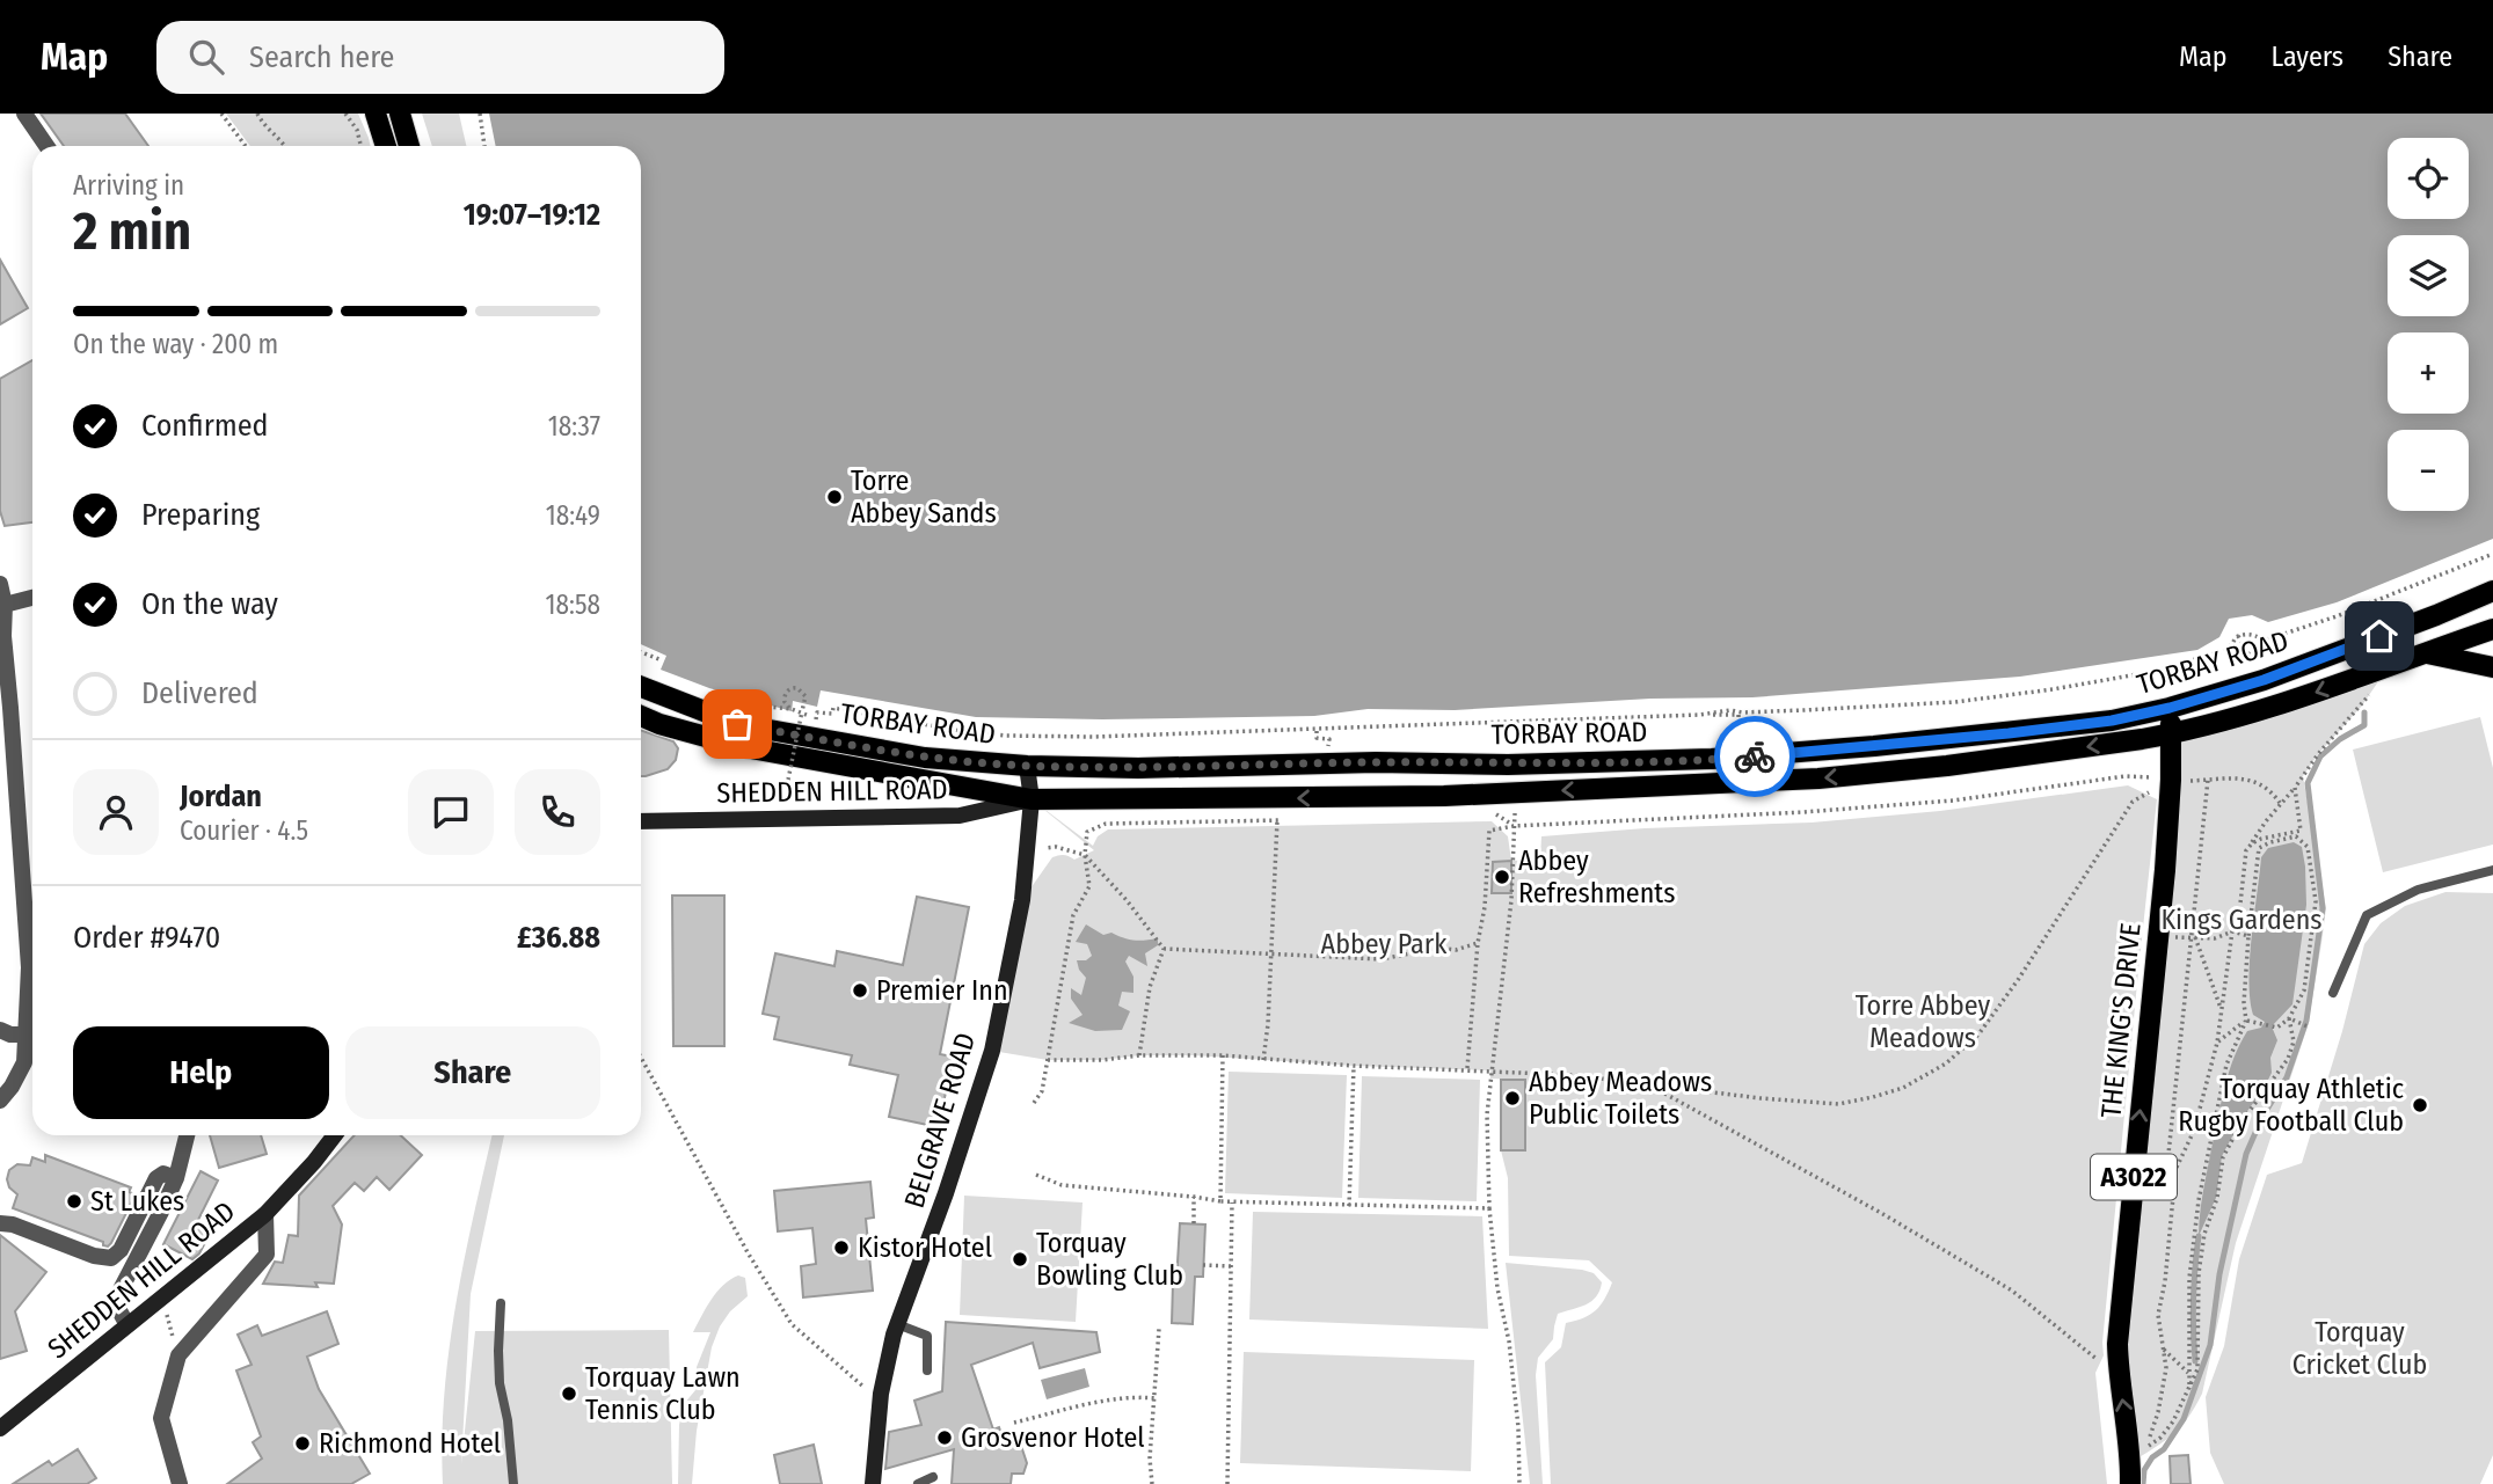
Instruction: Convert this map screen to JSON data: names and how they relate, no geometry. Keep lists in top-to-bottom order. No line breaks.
{"streets":{"main road":["TORBAY ROAD","THE KING'S DRIVE","A3022"],"street":["SHEDDEN HILL ROAD","BELGRAVE ROAD"]},"crossings":[["TORBAY ROAD","SHEDDEN HILL ROAD"],["TORBAY ROAD","THE KING'S DRIVE"],["TORBAY ROAD","BELGRAVE ROAD"],["SHEDDEN HILL ROAD","BELGRAVE ROAD"]],"one_way":["THE KING'S DRIVE"],"parks":["Kings Gardens","Abbey Park","Torre Abbey Meadows","Torquay Cricket Club"],"places":["Torre Abbey Sands","Abbey Refreshments","Premier Inn","Abbey Meadows Public Toilets","Torquay Athletic Rugby Football Club","St Lukes","Kistor Hotel","Torquay Bowling Club","Torquay Lawn Tennis Club","Grosvenor Hotel","Richmond Hotel"],"page":{"header":"Map","search":"Search here","nav":["Map","Layers","Share"],"map_buttons":["+","−"],"heading":["2 min","Arriving in","19:07–19:12"],"panel":["Jordan","Courier · 4.5","Order #9470","£36.88"],"bar":"On the way · 200 m","list":[["Confirmed","18:37"],["Preparing","18:49"],["On the way","18:58"],"Delivered"],"buttons":["Help","Share"]}}
